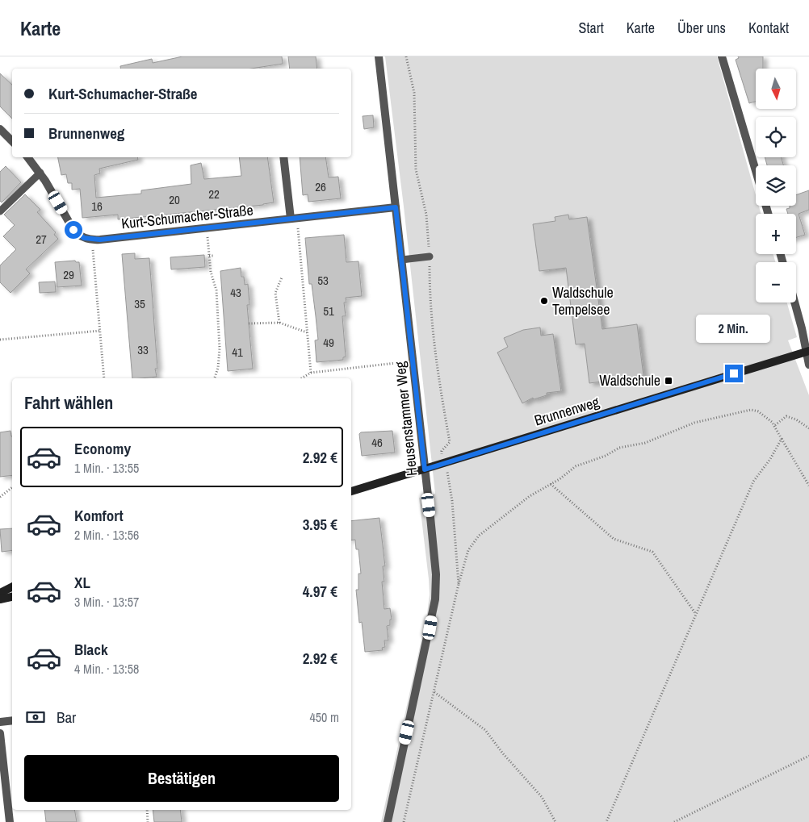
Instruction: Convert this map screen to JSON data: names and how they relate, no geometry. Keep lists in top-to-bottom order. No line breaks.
{"streets":{"street":["Kurt-Schumacher-Straße","Brunnenweg","Heusenstammer Weg"]},"crossings":[["Kurt-Schumacher-Straße","Heusenstammer Weg"],["Brunnenweg","Heusenstammer Weg"]],"places":{"other":["Waldschule Tempelsee"],"transit":["Waldschule"]},"house_numbers":["26","22","20","16","27","29","53","43","35","51","49","33","41","46"],"north":"bottom","page":{"header":"Karte","nav":["Start","Karte","Über uns","Kontakt"],"map_buttons":["+","−"],"banner":["Kurt-Schumacher-Straße","Brunnenweg"],"bubble":"2 Min.","heading":"Fahrt wählen","list":[{"name":"Economy","note":"1 Min. · 13:55","value":"2.92 €"},{"name":"Komfort","note":"2 Min. · 13:56","value":"3.95 €"},{"name":"XL","note":"3 Min. · 13:57","value":"4.97 €"},{"name":"Black","note":"4 Min. · 13:58","value":"2.92 €"}],"pay":["Bar","450 m"],"buttons":"Bestätigen"}}
